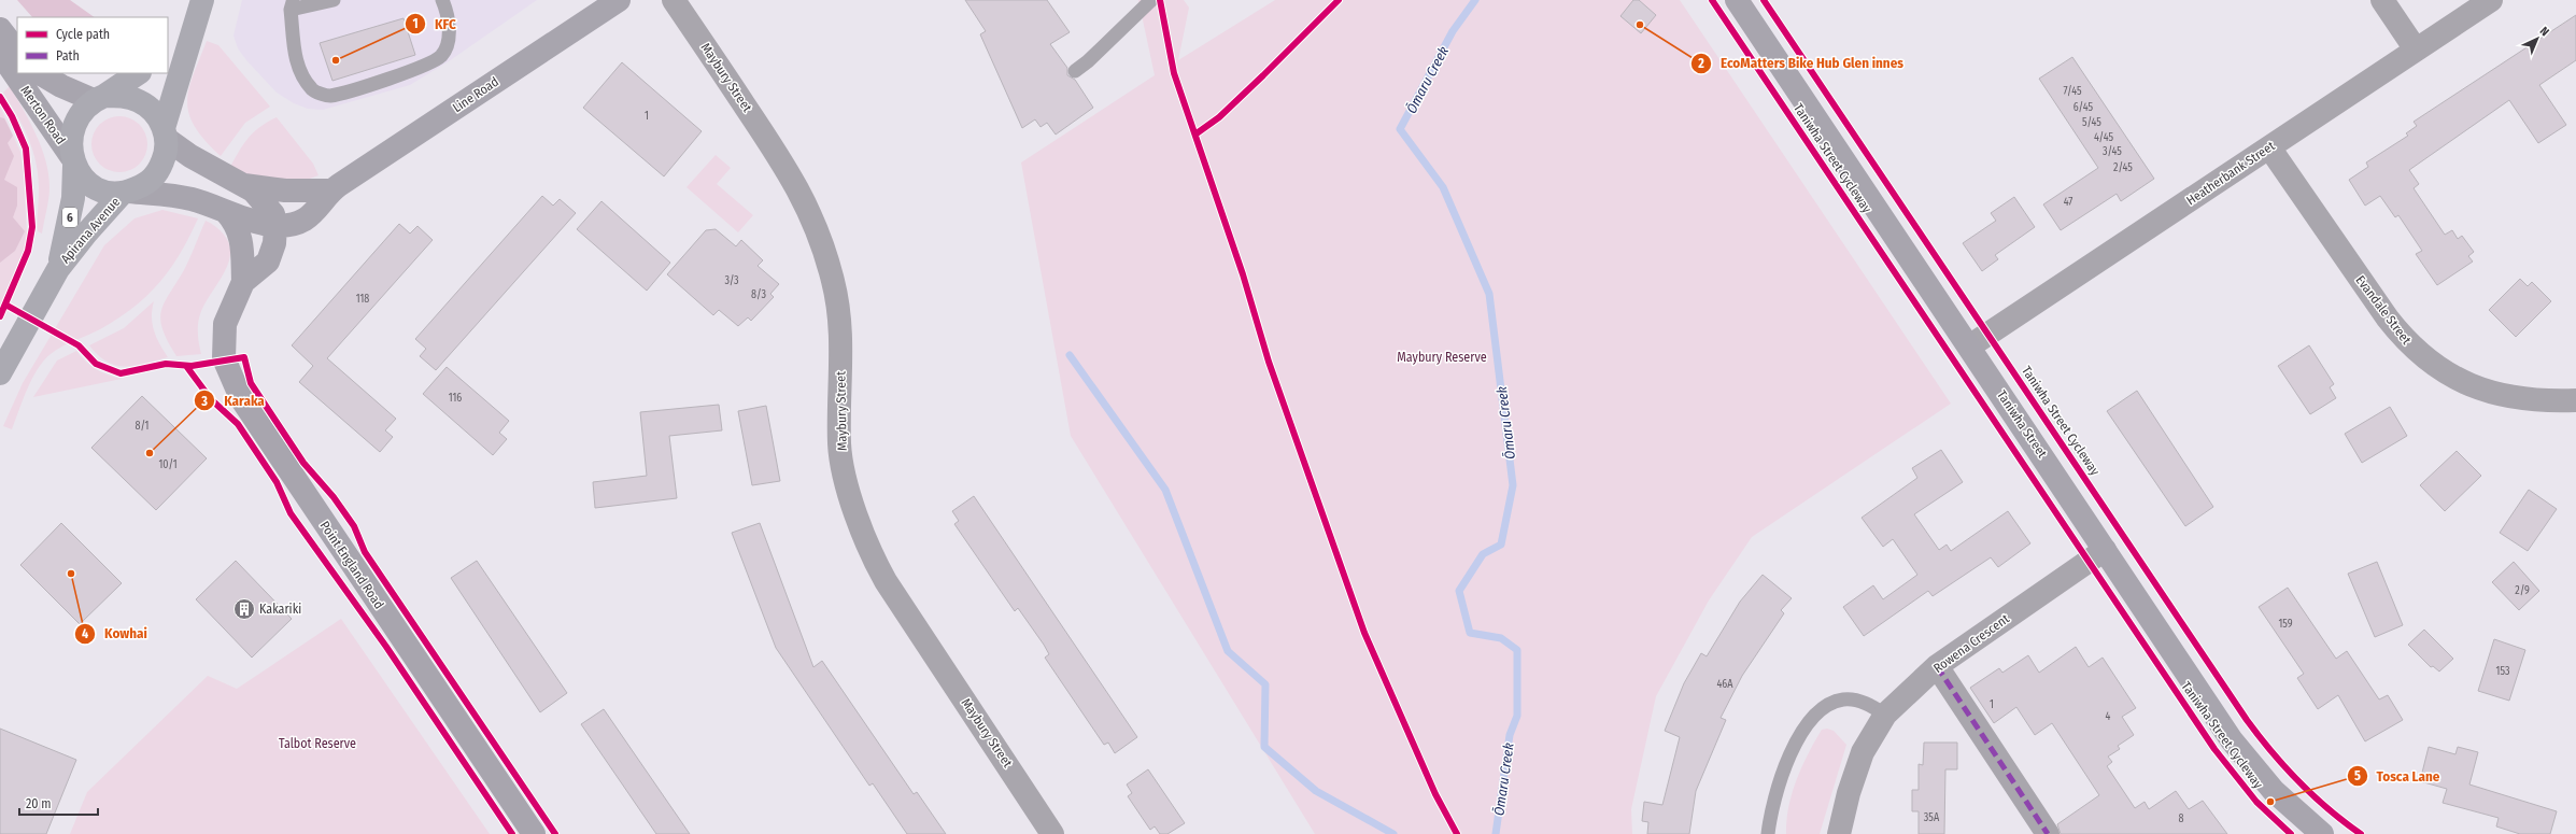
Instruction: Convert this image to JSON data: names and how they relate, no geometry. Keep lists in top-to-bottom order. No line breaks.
{"streets":{"main road":["Line Road","Merton Road","6","Apirana Avenue","Taniwha Street","Point England Road"],"street":["Maybury Street","Heatherbank Street","Evandale Street","Rowena Crescent"],"cycle path":["Taniwha Street Cycleway"]},"crossings":[["Line Road","Point England Road"],["Merton Road","6"],["Merton Road","Apirana Avenue"],["Heatherbank Street","Evandale Street"],["Heatherbank Street","Taniwha Street"],["6","Apirana Avenue"],["Taniwha Street","Rowena Crescent"]],"water":["Ōmaru Creek"],"parks":["Maybury Reserve","Talbot Reserve"],"places":{"other":["EcoMatters Bike Hub Glen innes","KFC","Karaka","Kowhai","Tosca Lane"],"building":["Kakariki"]},"house_numbers":["7/45","6/45","1","5/45","4/45","3/45","2/45","47","3/3","8/3","118","116","8/1","10/1","2/9","159","153","46A","1","4","35A","8"],"legend":["Cycle path","Path"],"scale_bar":"20 m","north":"top right"}
